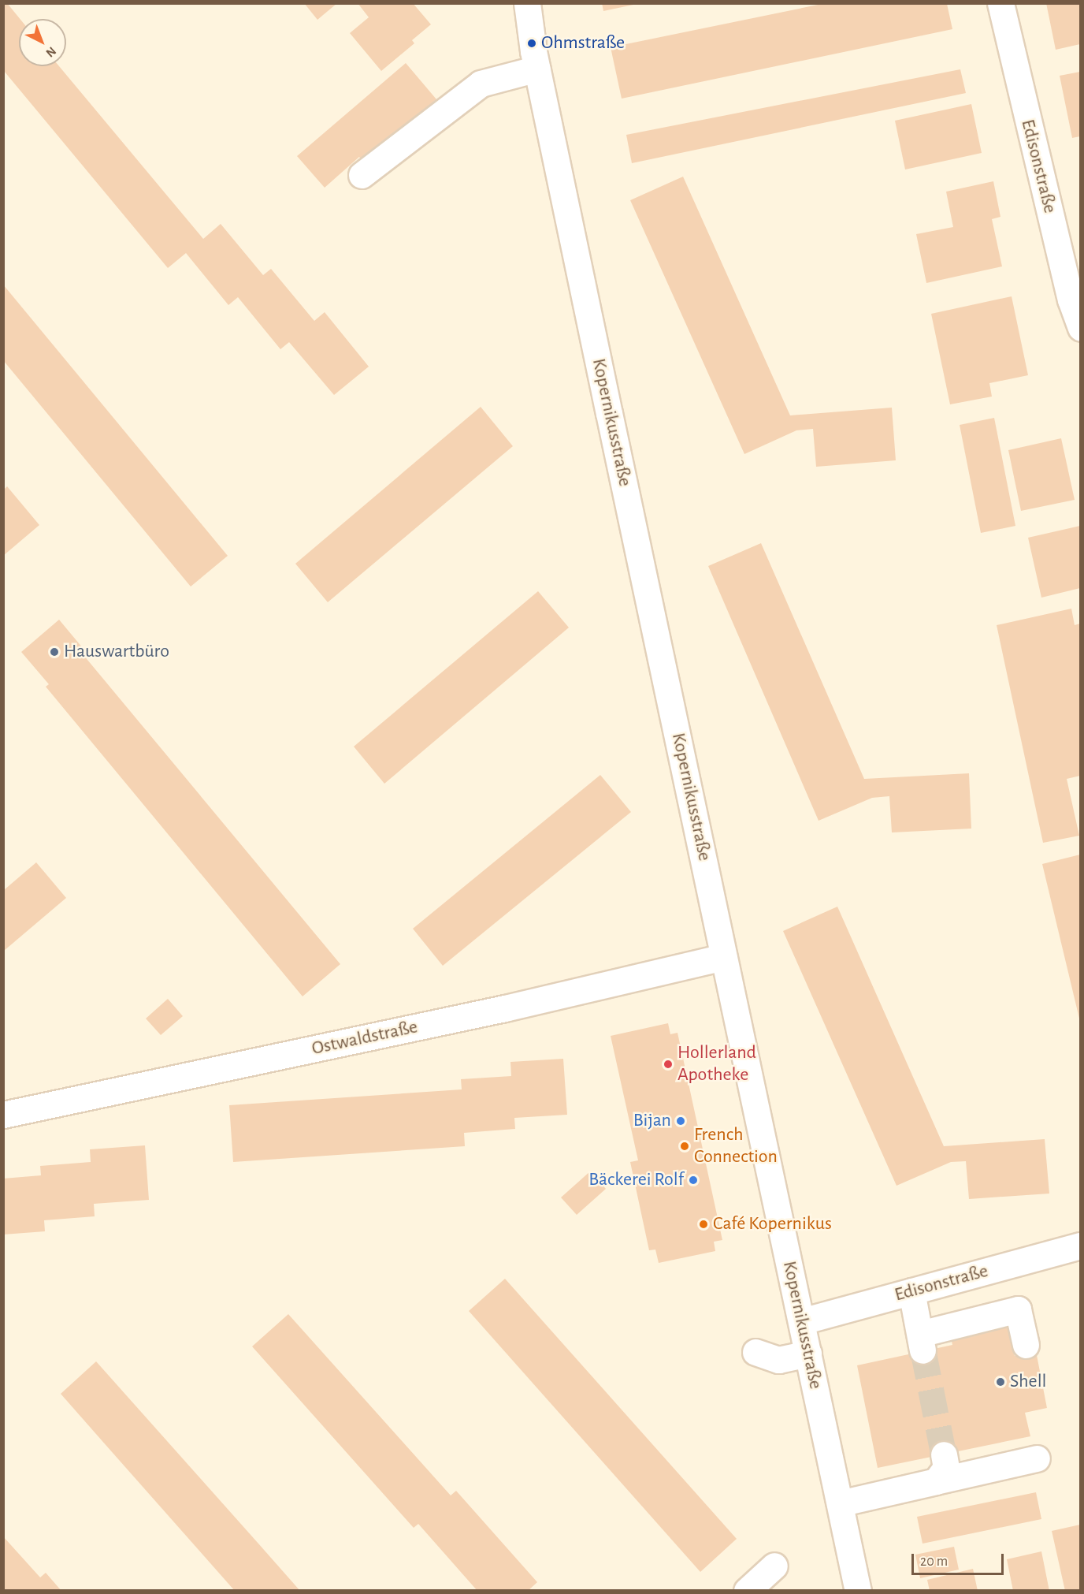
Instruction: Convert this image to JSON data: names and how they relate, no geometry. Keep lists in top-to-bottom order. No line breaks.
{"streets":{"street":["Edisonstraße","Kopernikusstraße","Ostwaldstraße"]},"crossings":[["Edisonstraße","Kopernikusstraße"],["Kopernikusstraße","Ostwaldstraße"]],"places":["Ohmstraße","Hauswartbüro","Hollerland Apotheke","Bijan","French Connection","Bäckerei Rolf","Café Kopernikus","Shell"],"scale_bar":"20 m","north":"bottom right"}
